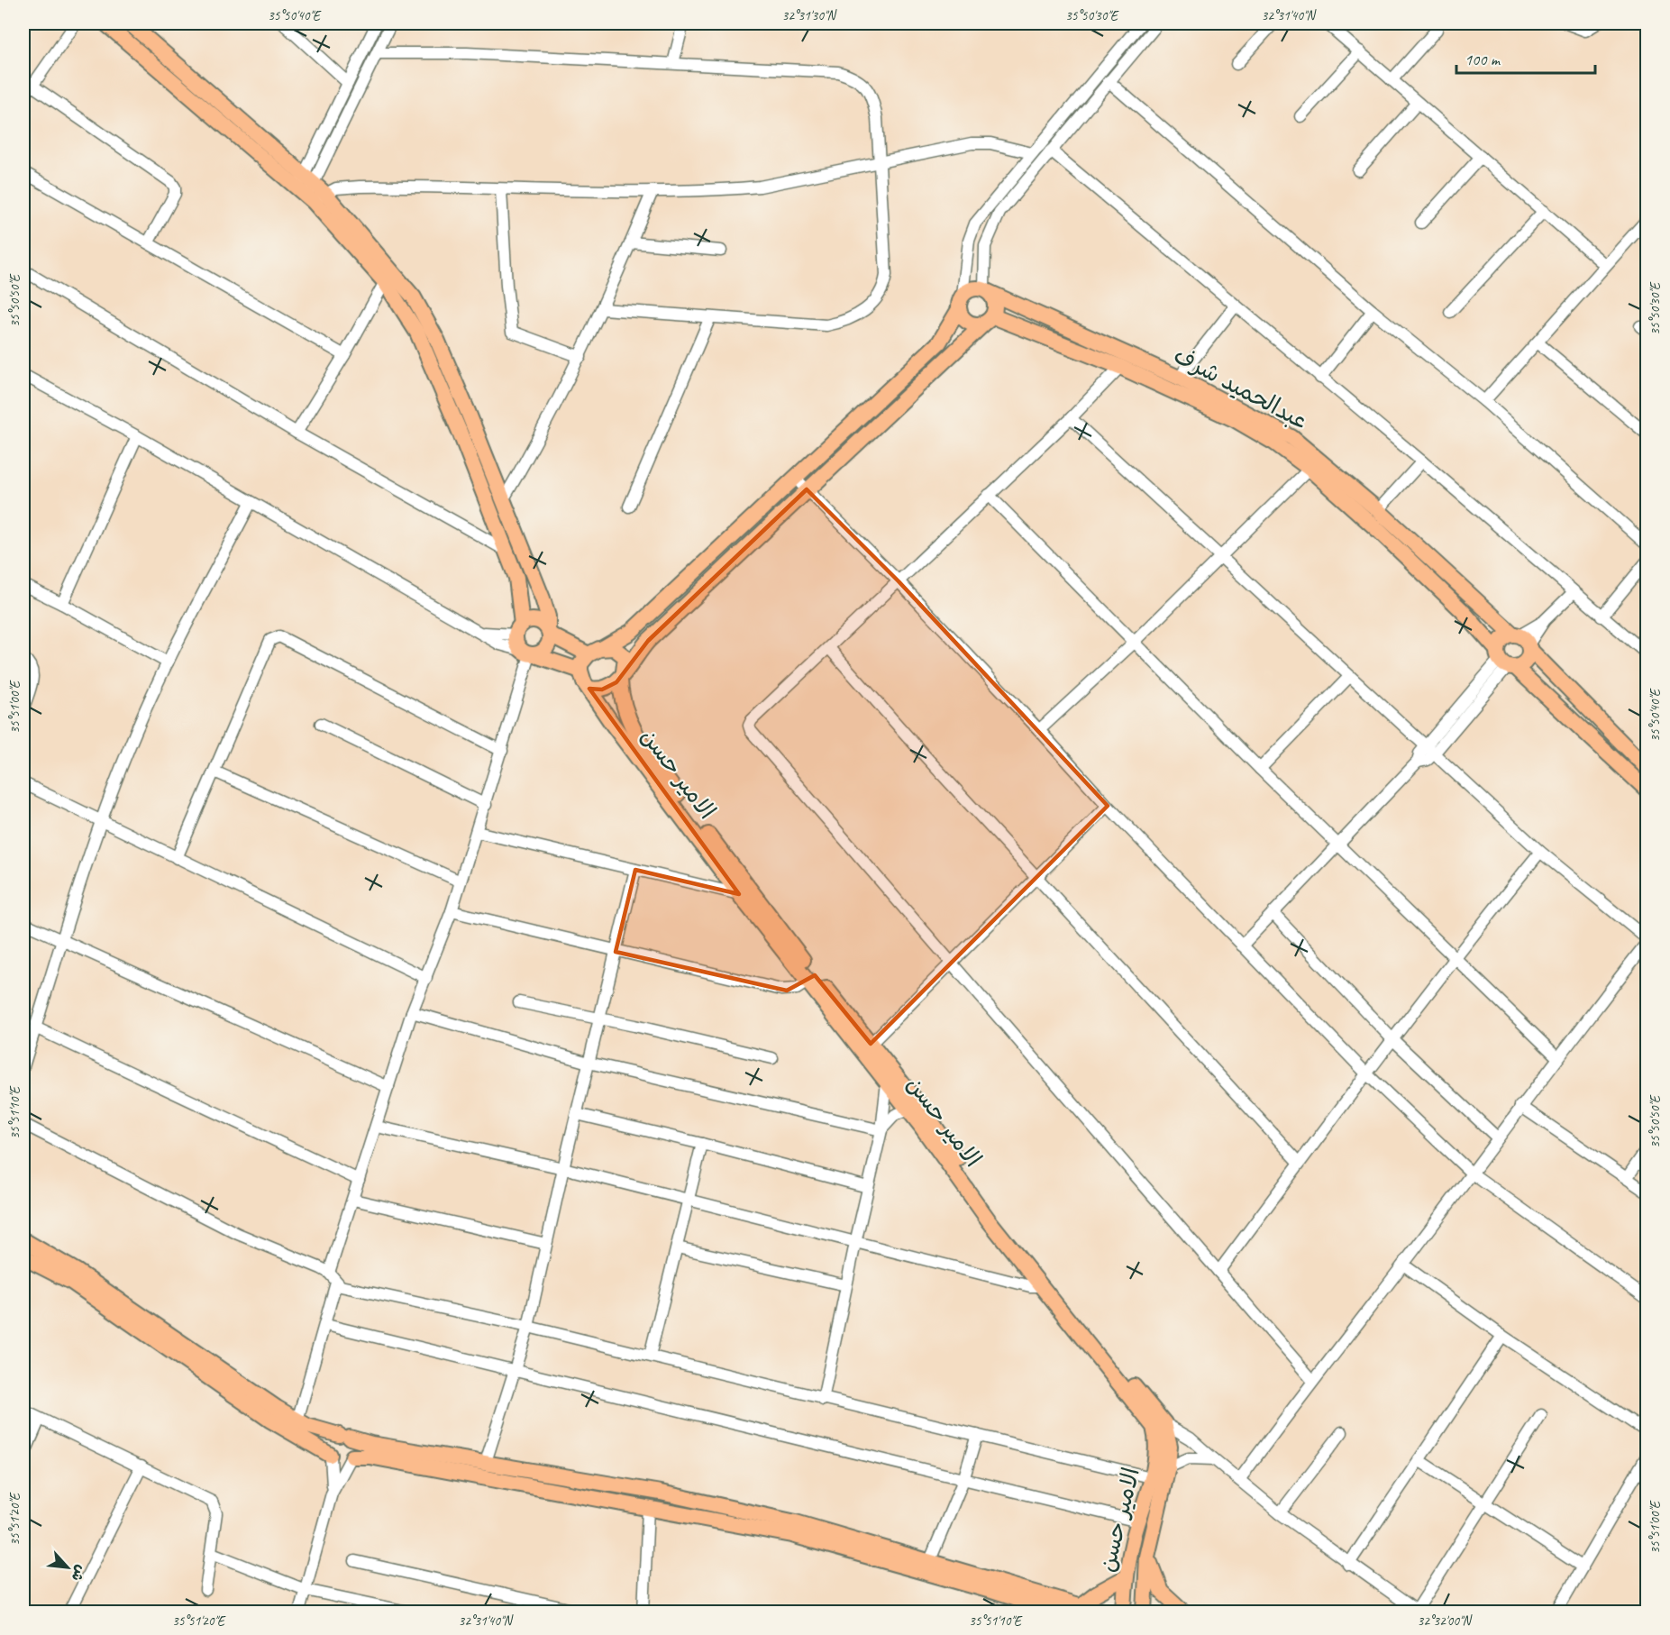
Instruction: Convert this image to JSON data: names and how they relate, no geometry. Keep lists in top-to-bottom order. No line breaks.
{"streets":{"main road":["عبدالحميد شرف","الامير حسن"]},"scale_bar":"100 m","north":"bottom right","coordinates":["35°50'40\"E","32°31'30\"N","35°50'30\"E","32°31'40\"N","35°50'50\"E","35°51'00\"E","35°51'10\"E","35°51'20\"E","32°32'00\"N"]}
